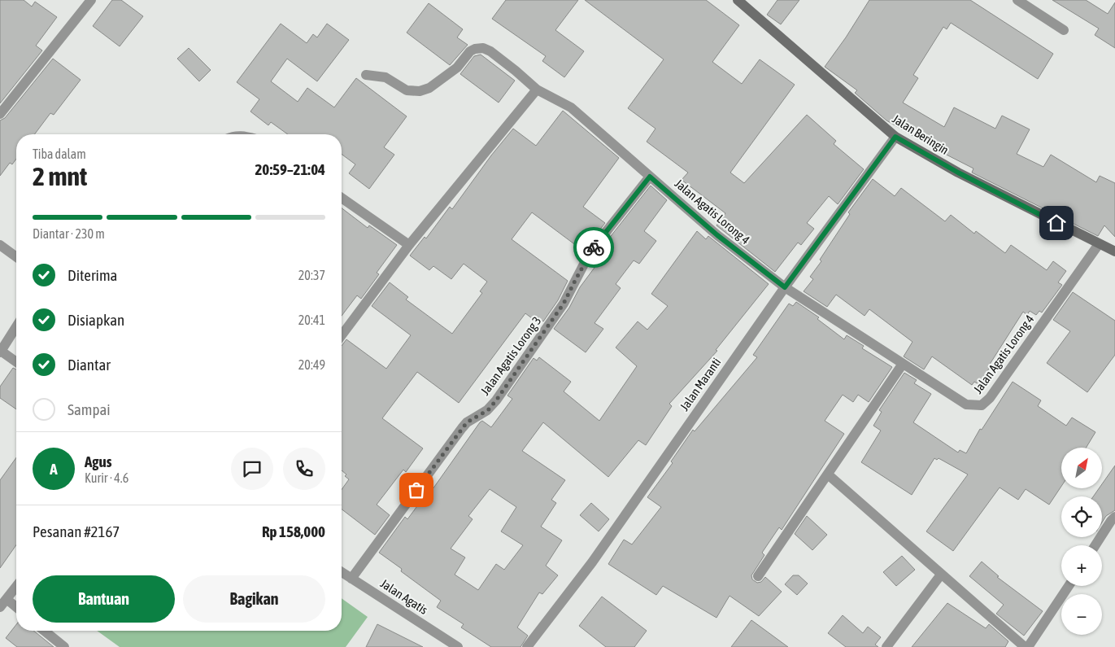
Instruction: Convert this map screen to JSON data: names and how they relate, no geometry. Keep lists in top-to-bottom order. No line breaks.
{"streets":{"street":["Jalan Beringin","Jalan Agatis Lorong 4","Jalan Agatis Lorong 3","Jalan Maranti","Jalan Agatis"]},"crossings":[["Jalan Beringin","Jalan Agatis Lorong 4"],["Jalan Beringin","Jalan Maranti"],["Jalan Agatis Lorong 4","Jalan Agatis Lorong 3"],["Jalan Agatis Lorong 4","Jalan Maranti"],["Jalan Agatis Lorong 3","Jalan Agatis"]],"north":"top right","page":{"heading":["2 mnt","Tiba dalam","20:59–21:04"],"panel":["Agus","Kurir · 4.6","Pesanan #2167","Rp 158,000"],"bar":"Diantar · 230 m","list":[["Diterima","20:37"],["Disiapkan","20:41"],["Diantar","20:49"],"Sampai"],"map_buttons":["+","−"],"round":"A","buttons":["Bantuan","Bagikan"]}}
